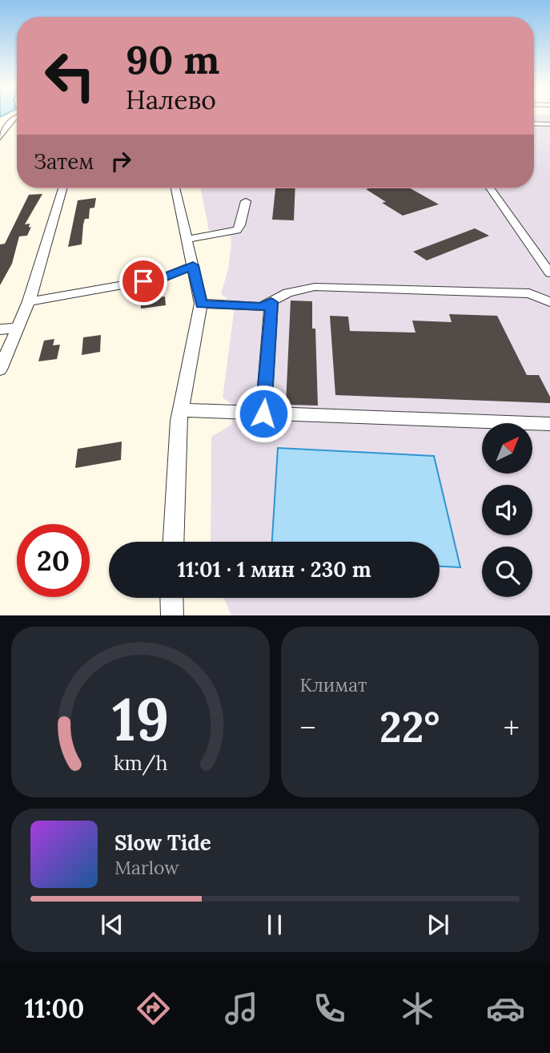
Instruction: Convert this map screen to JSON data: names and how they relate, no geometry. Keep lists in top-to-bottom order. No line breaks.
{"north":"top right","page":{"turn":["90 m","Налево"],"then":"Затем","limit":"20","trip":"11:01 · 1 мин · 230 m","tile":"Климат","heat":["−","22°","+"],"song":["Slow Tide","Marlow"],"tabs":"11:00","gauge":["19","km/h"]}}
